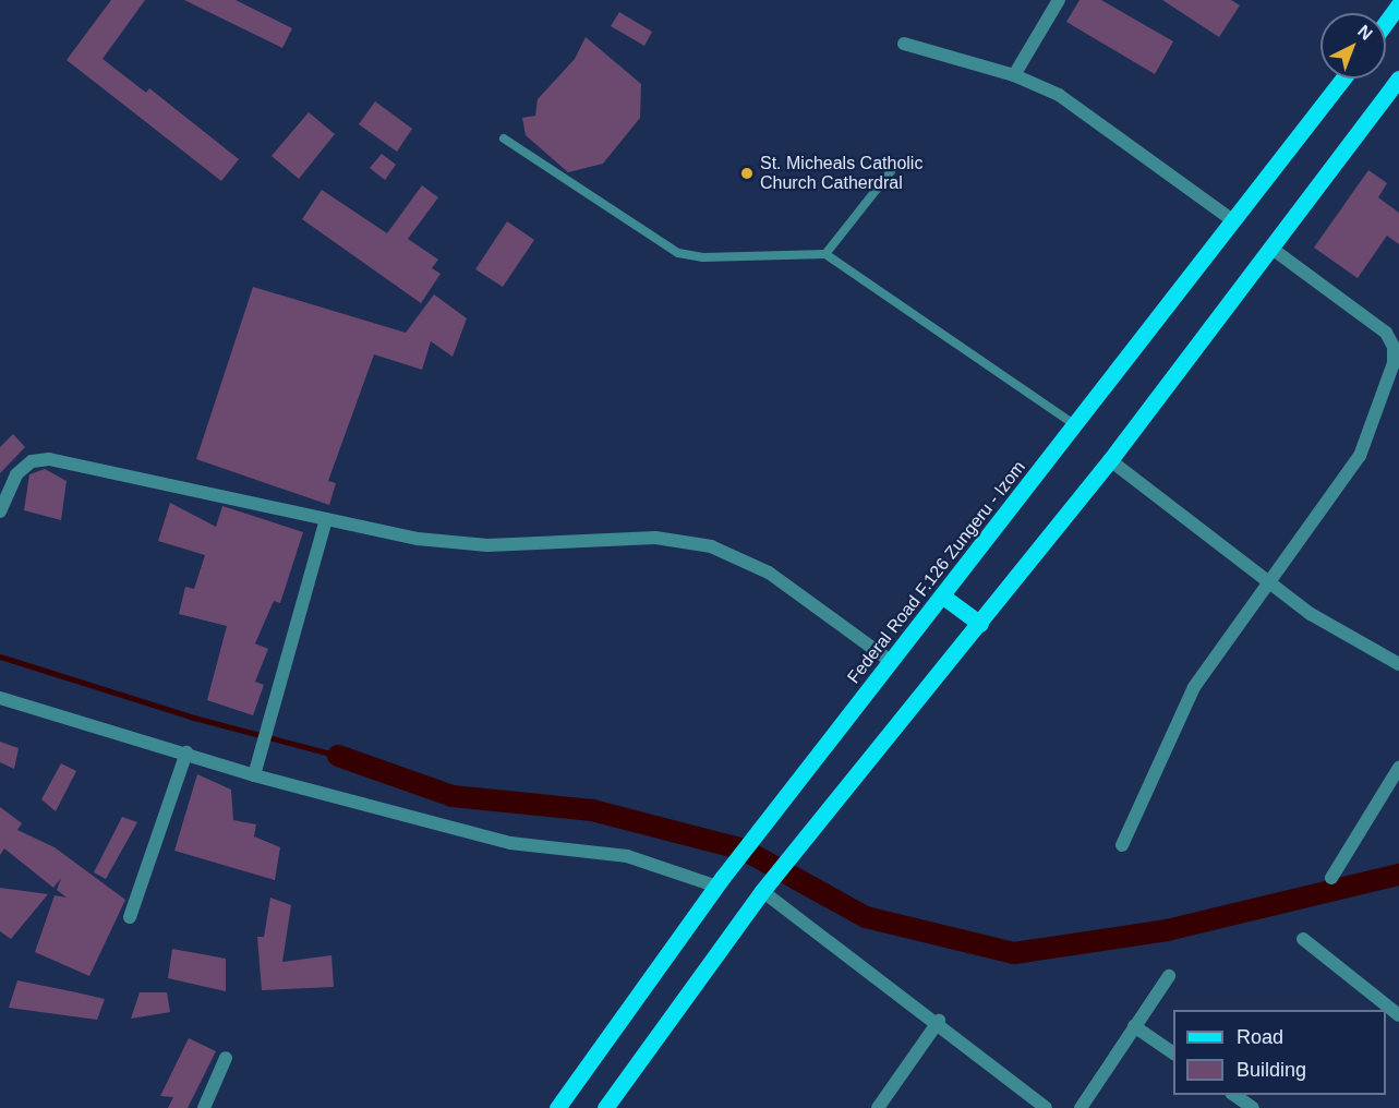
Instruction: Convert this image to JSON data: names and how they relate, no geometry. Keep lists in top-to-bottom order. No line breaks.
{"streets":{"main road":["Federal Road F.126 Zungeru - Izom"]},"places":["St. Micheals Catholic Church Catherdral"],"legend":["Road","Building"],"north":"top right"}
